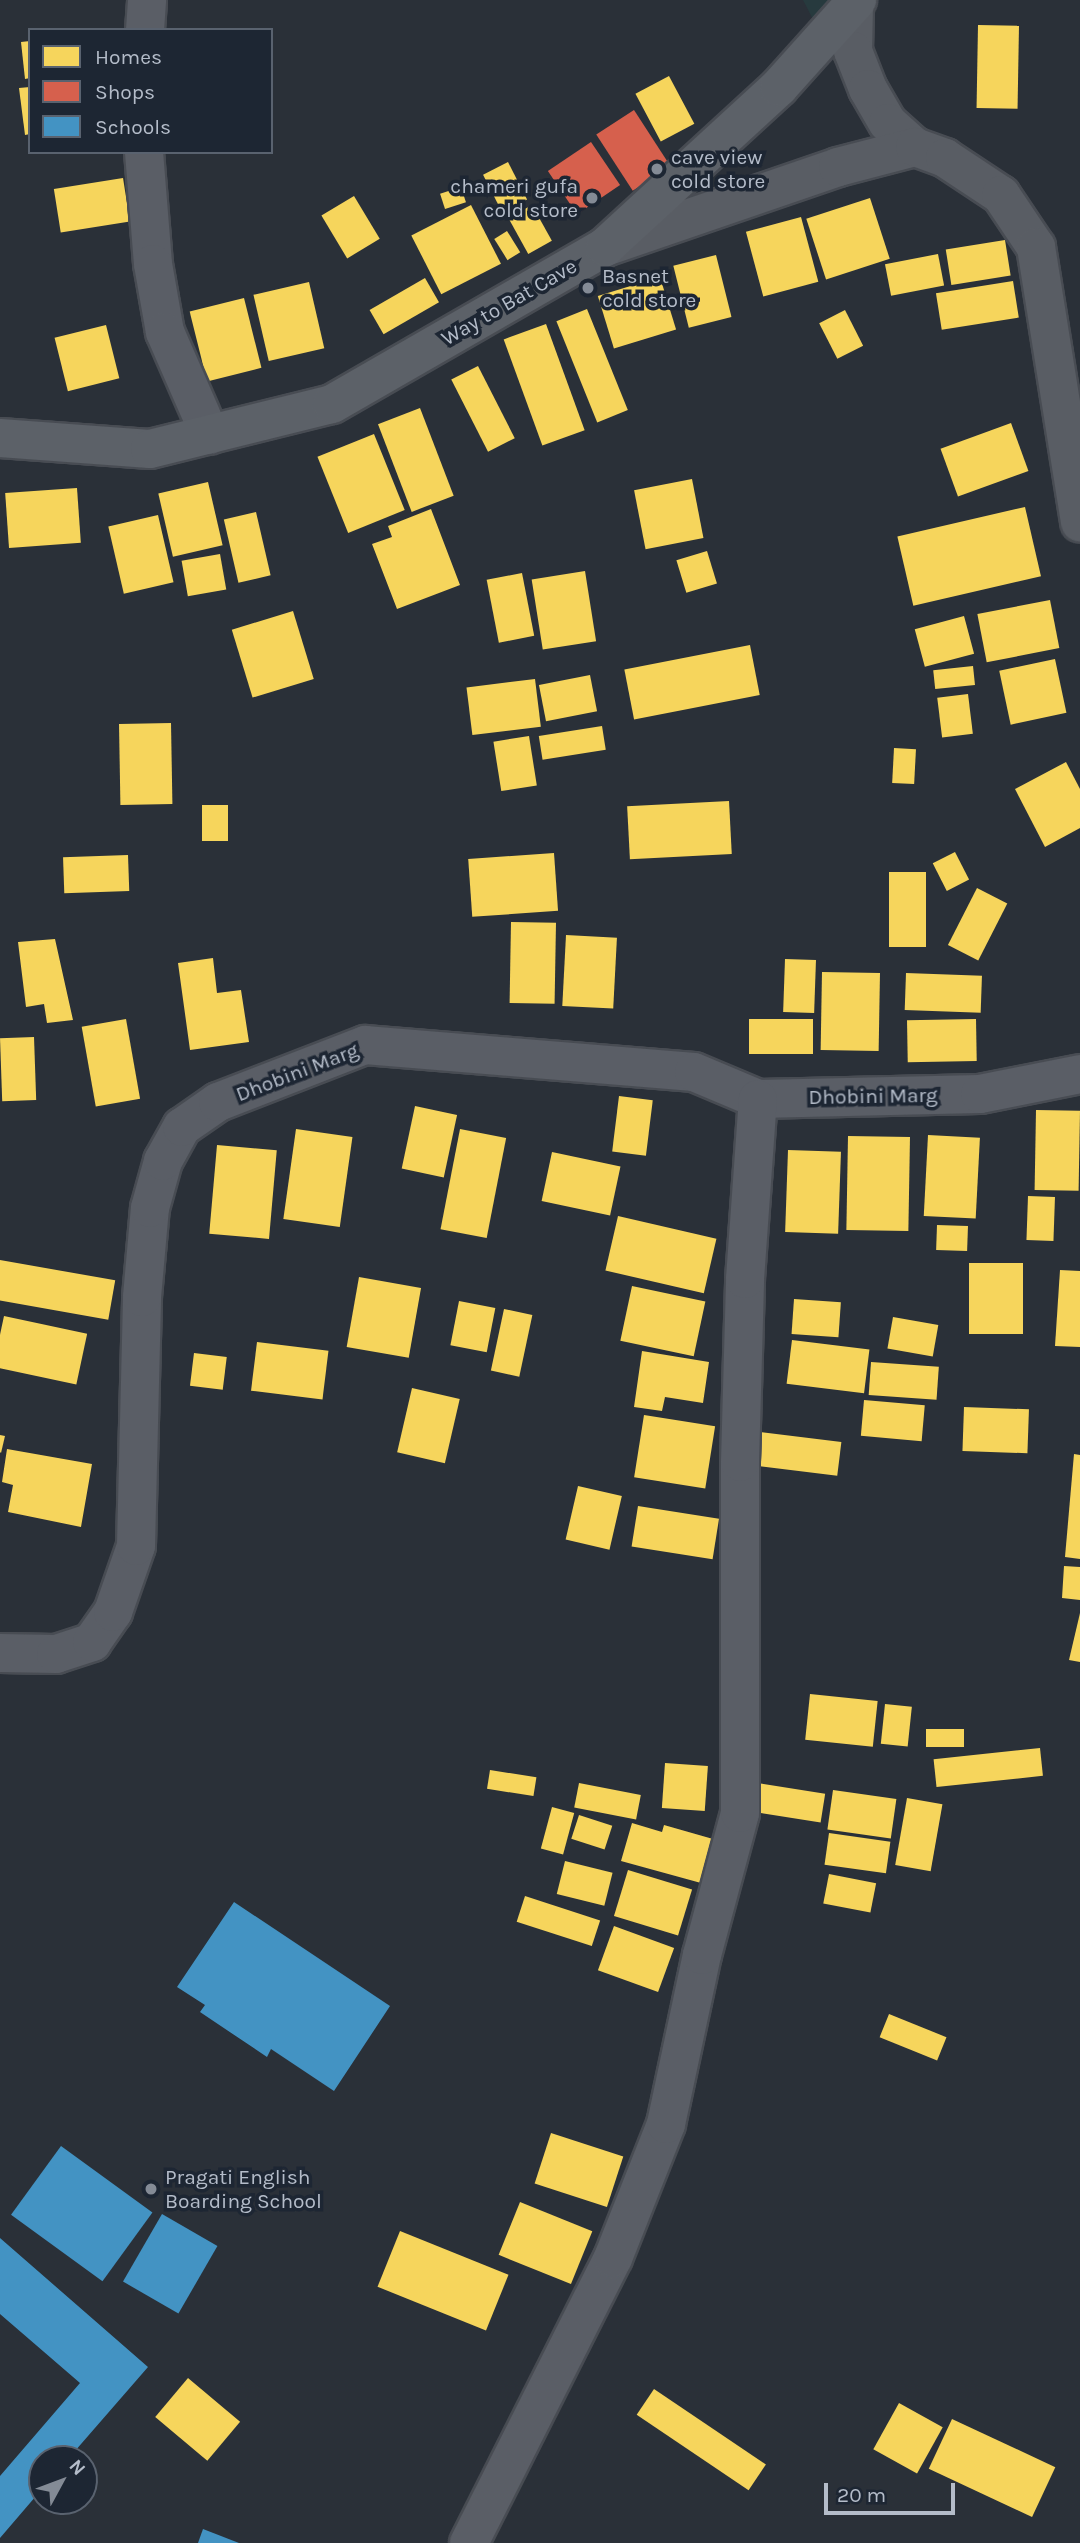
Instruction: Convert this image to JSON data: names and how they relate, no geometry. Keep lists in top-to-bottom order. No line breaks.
{"streets":{"main road":["Way to Bat Cave"],"street":["Dhobini Marg"]},"places":["cave view cold store","chameri gufa cold store","Basnet cold store","Pragati English Boarding School"],"legend":["Homes","Shops","Schools"],"scale_bar":"20 m","north":"top right"}
